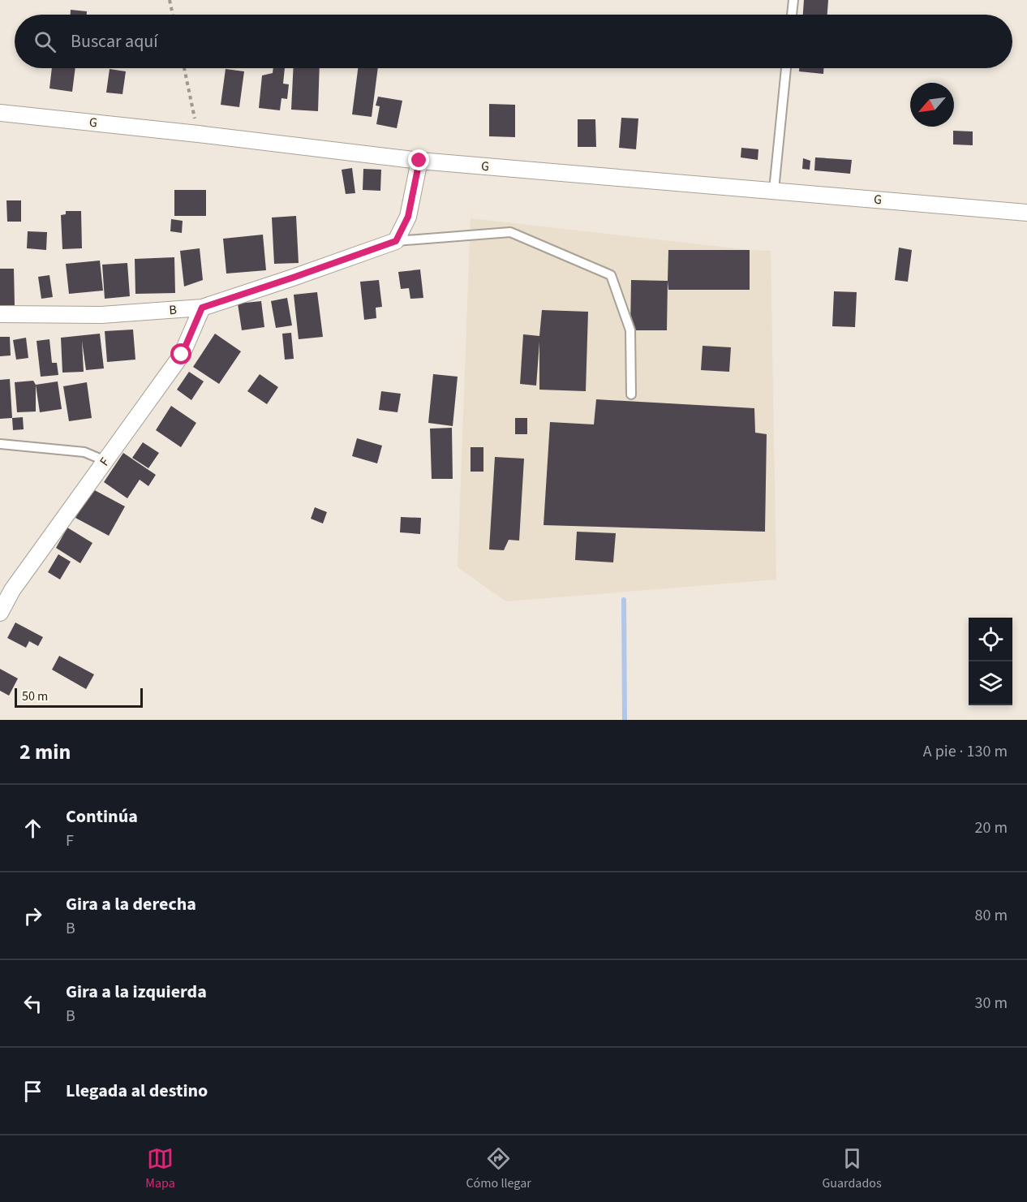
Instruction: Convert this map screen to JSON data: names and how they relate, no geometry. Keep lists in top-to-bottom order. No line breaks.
{"streets":{"street":["G","B","F"]},"crossings":[["B","F"]],"scale_bar":"50 m","north":"bottom left","page":{"search":"Buscar aquí","scale":"50 m","heading":["2 min","A pie · 130 m"],"list":[["Continúa","F","20 m"],["Gira a la derecha","B","80 m"],["Gira a la izquierda","B","30 m"],"Llegada al destino"],"nav":["Mapa","Cómo llegar","Guardados"]}}
